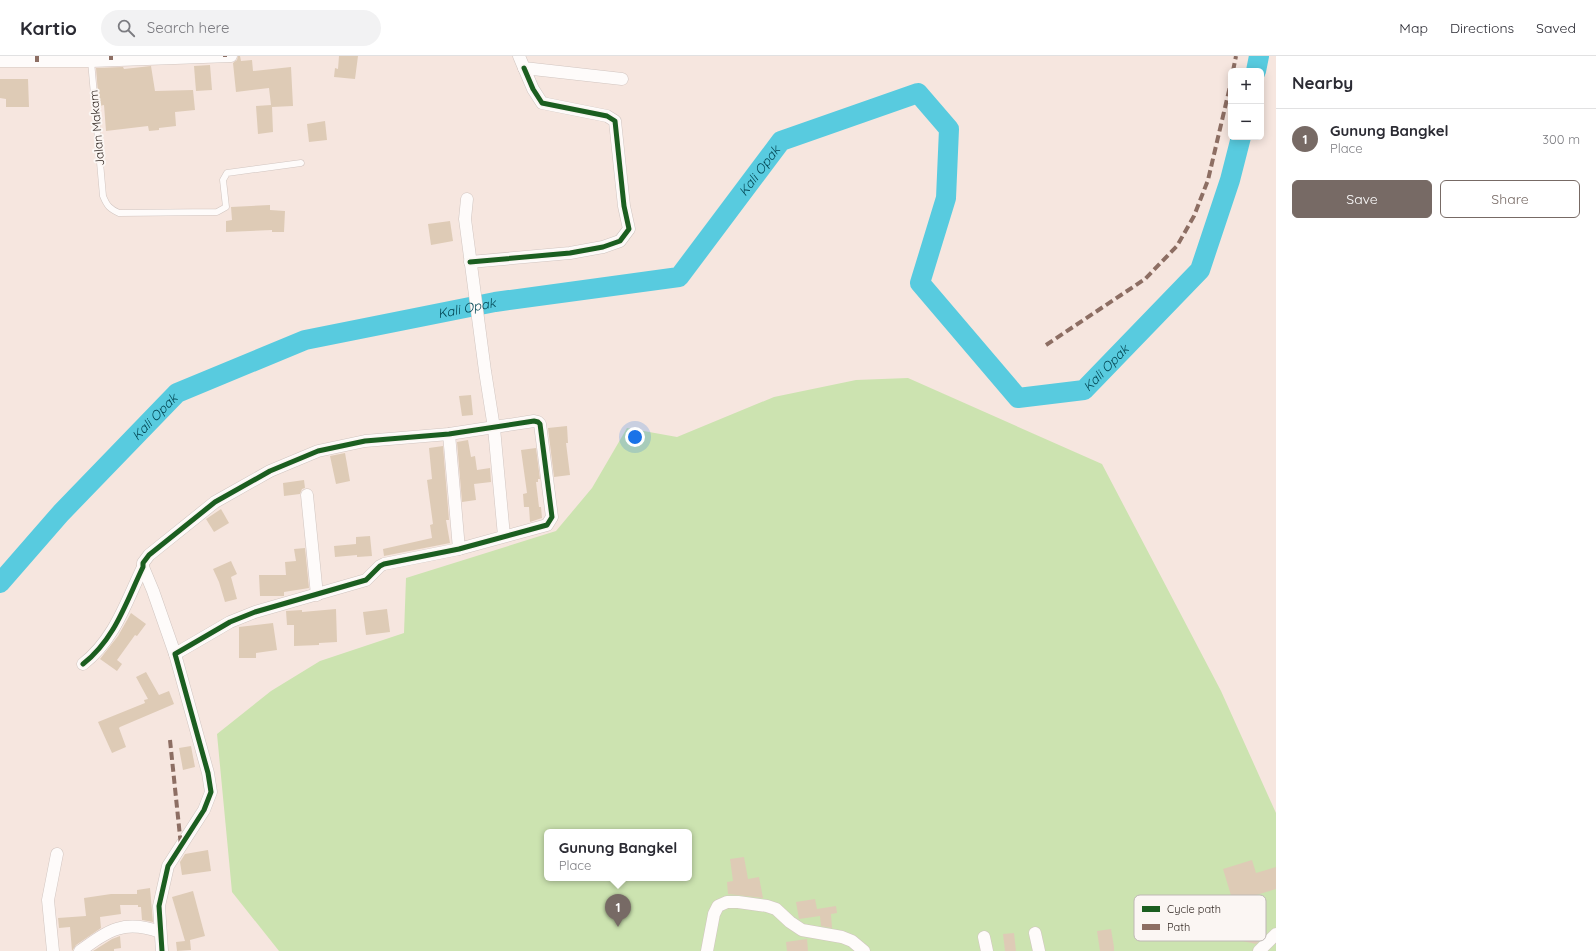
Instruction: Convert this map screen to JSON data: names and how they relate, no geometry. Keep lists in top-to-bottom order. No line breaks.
{"streets":{"lane":["Jalan Makam"]},"water":["Kali Opak"],"legend":["Cycle path","Path"],"page":{"header":"Kartio","search":"Search here","nav":["Map","Directions","Saved"],"heading":"Nearby","map_buttons":["+","−"],"list":[{"mark":"1","name":"Gunung Bangkel","note":"Place","value":"300 m"}],"buttons":["Save","Share"],"popup":["Gunung Bangkel","Place"],"pins":"1"}}
